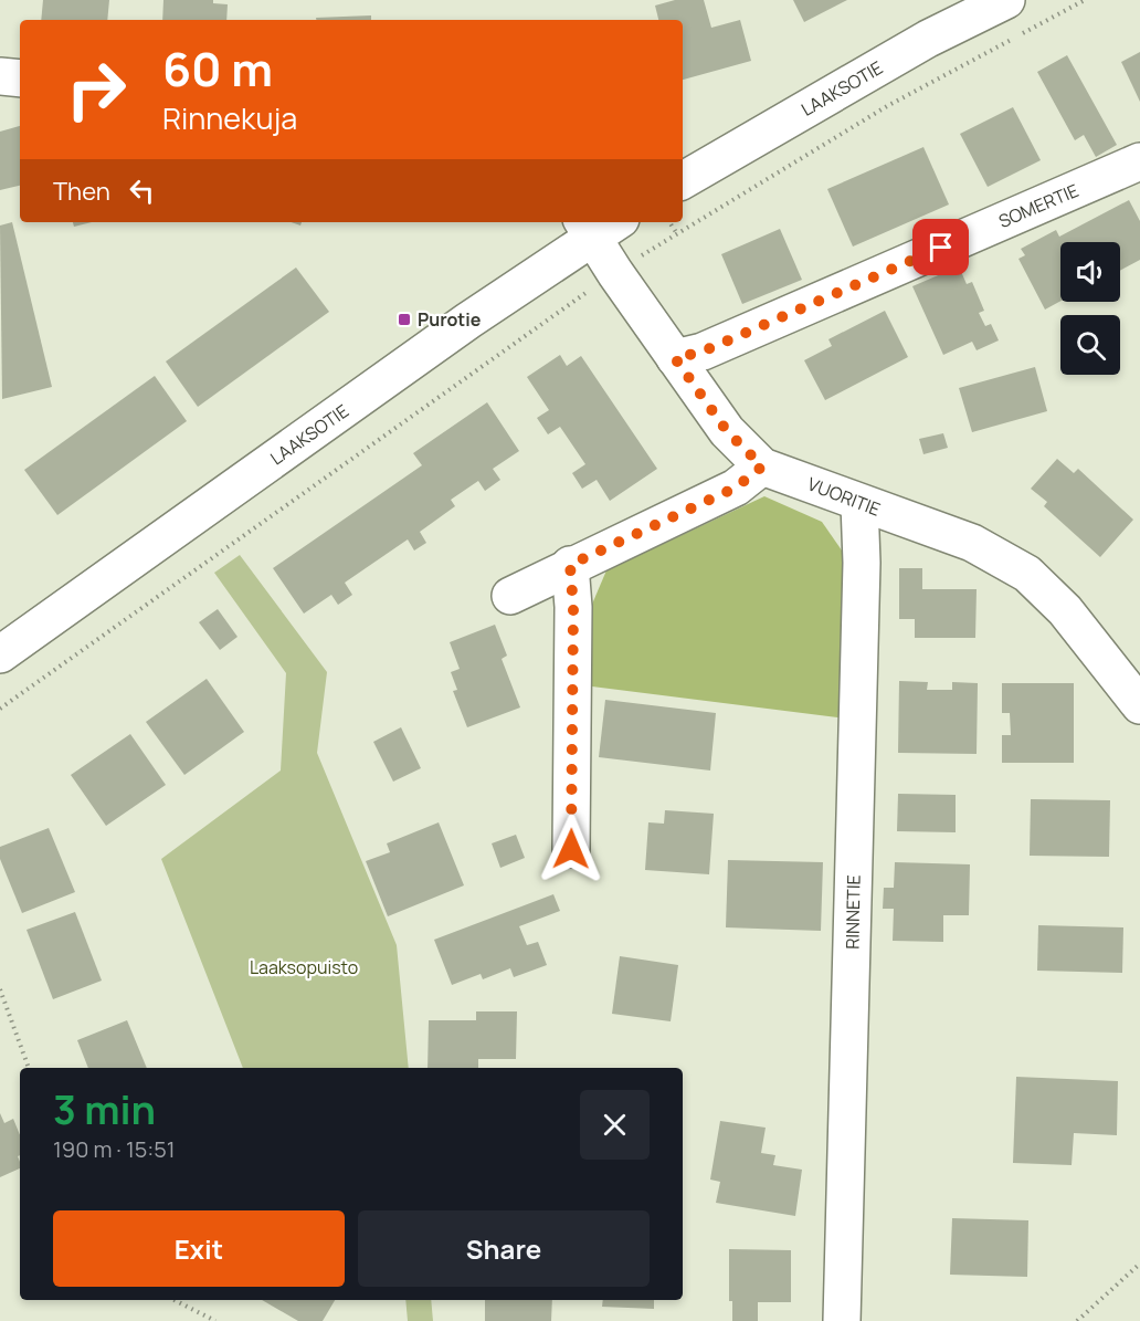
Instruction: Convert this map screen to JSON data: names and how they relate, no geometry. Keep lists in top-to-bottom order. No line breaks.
{"streets":{"street":["LAAKSOTIE","SOMERTIE","VUORITIE","RINNETIE"]},"crossings":[["LAAKSOTIE","VUORITIE"],["SOMERTIE","VUORITIE"],["VUORITIE","RINNETIE"]],"parks":["Laaksopuisto"],"places":{"transit":["Purotie"]},"page":{"turn":["60 m","Rinnekuja"],"then":"Then","heading":["3 min","190 m · 15:51"],"buttons":["Exit","Share"]}}
